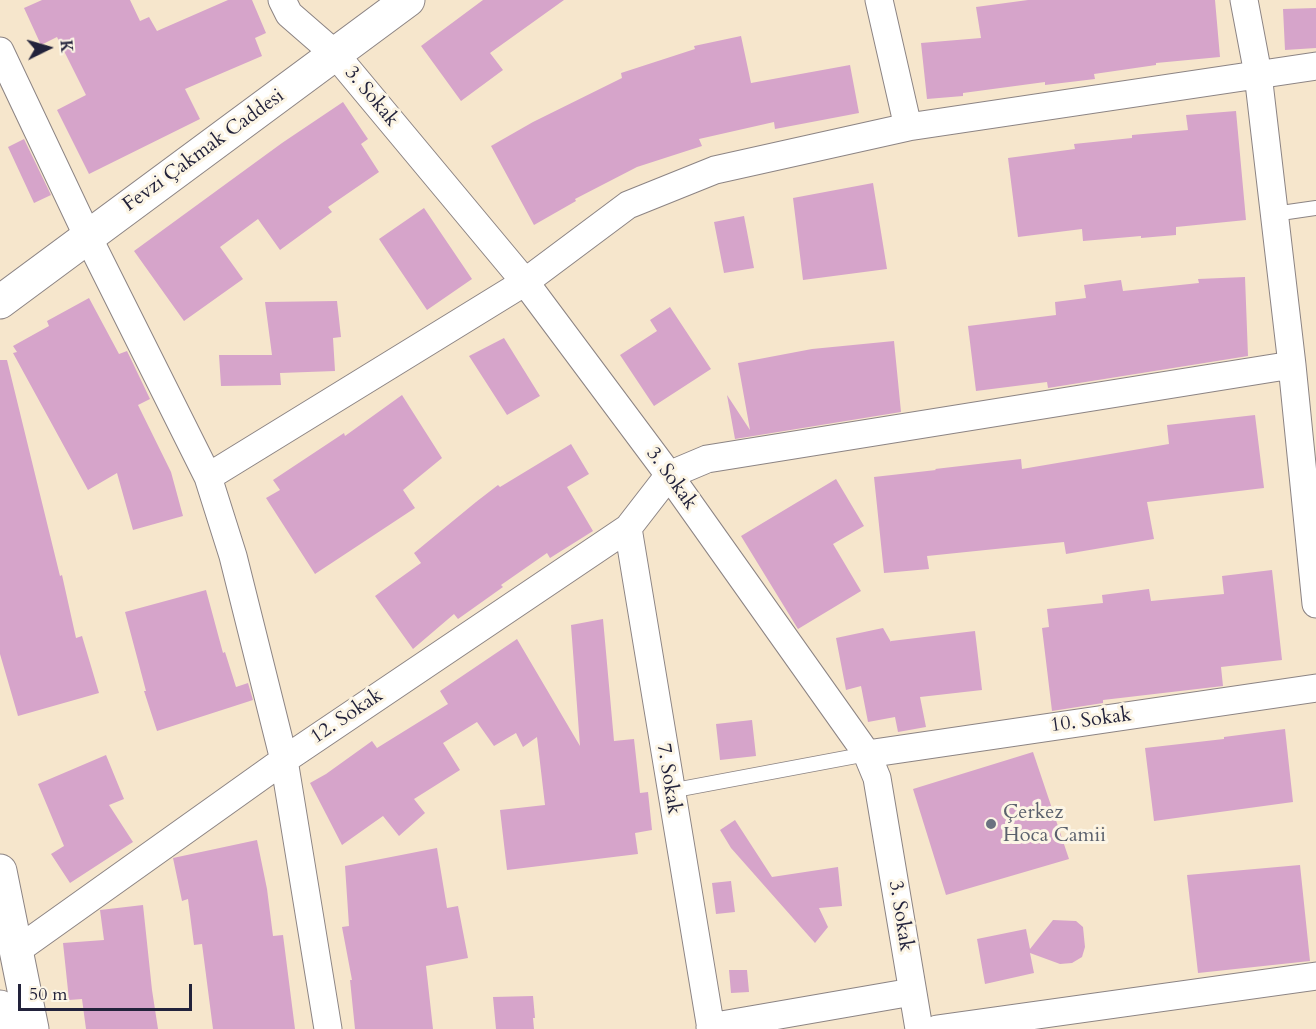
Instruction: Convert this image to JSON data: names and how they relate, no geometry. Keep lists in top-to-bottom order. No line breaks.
{"streets":{"street":["3. Sokak","Fevzi Çakmak Caddesi","12. Sokak","10. Sokak","7. Sokak"]},"crossings":[["3. Sokak","Fevzi Çakmak Caddesi"],["3. Sokak","12. Sokak"],["3. Sokak","10. Sokak"],["12. Sokak","7. Sokak"]],"places":["Çerkez Hoca Camii"],"scale_bar":"50 m","north":"right"}
